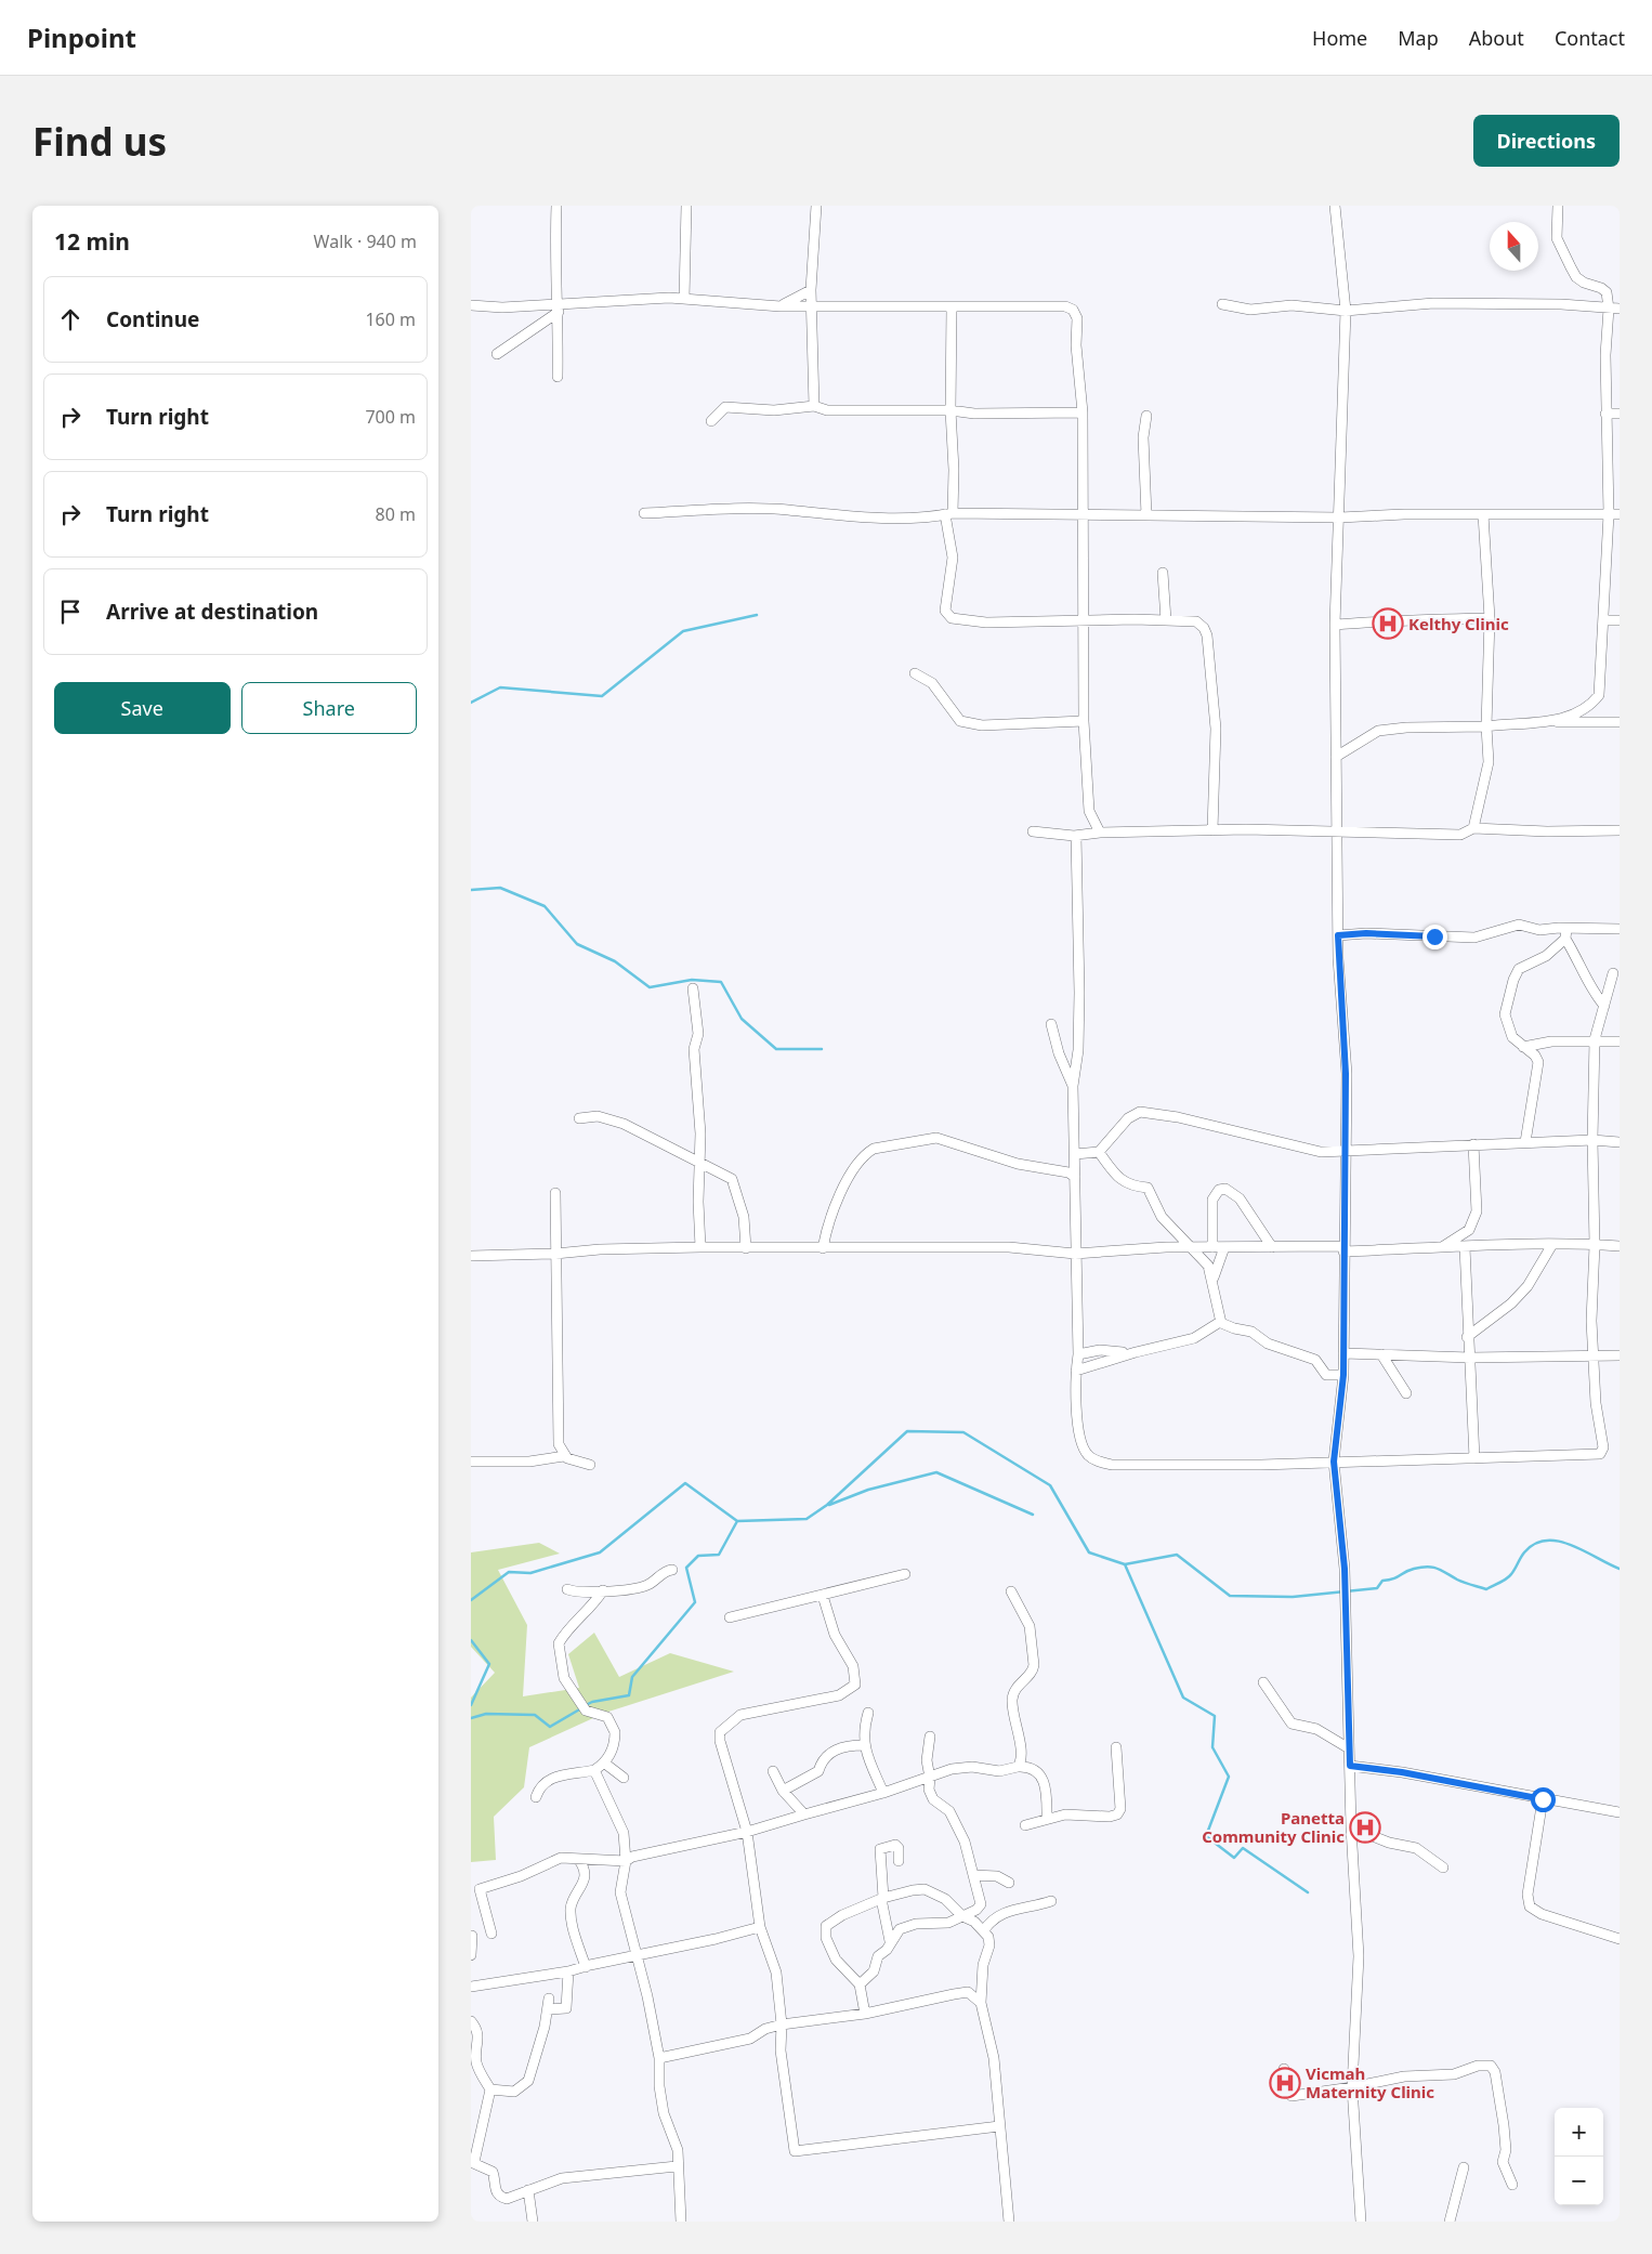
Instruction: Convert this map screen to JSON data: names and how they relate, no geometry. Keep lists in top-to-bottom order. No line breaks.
{"places":{"hospital":["Kelthy Clinic","Panetta Community Clinic","Vicmah Maternity Clinic"]},"north":"top","page":{"header":"Pinpoint","nav":["Home","Map","About","Contact"],"buttons":["Directions",["Save","Share"]],"title":"Find us","heading":["12 min","Walk · 940 m"],"list":[["Continue","160 m"],["Turn right","700 m"],["Turn right","80 m"],"Arrive at destination"],"map_buttons":["+","−"]}}
